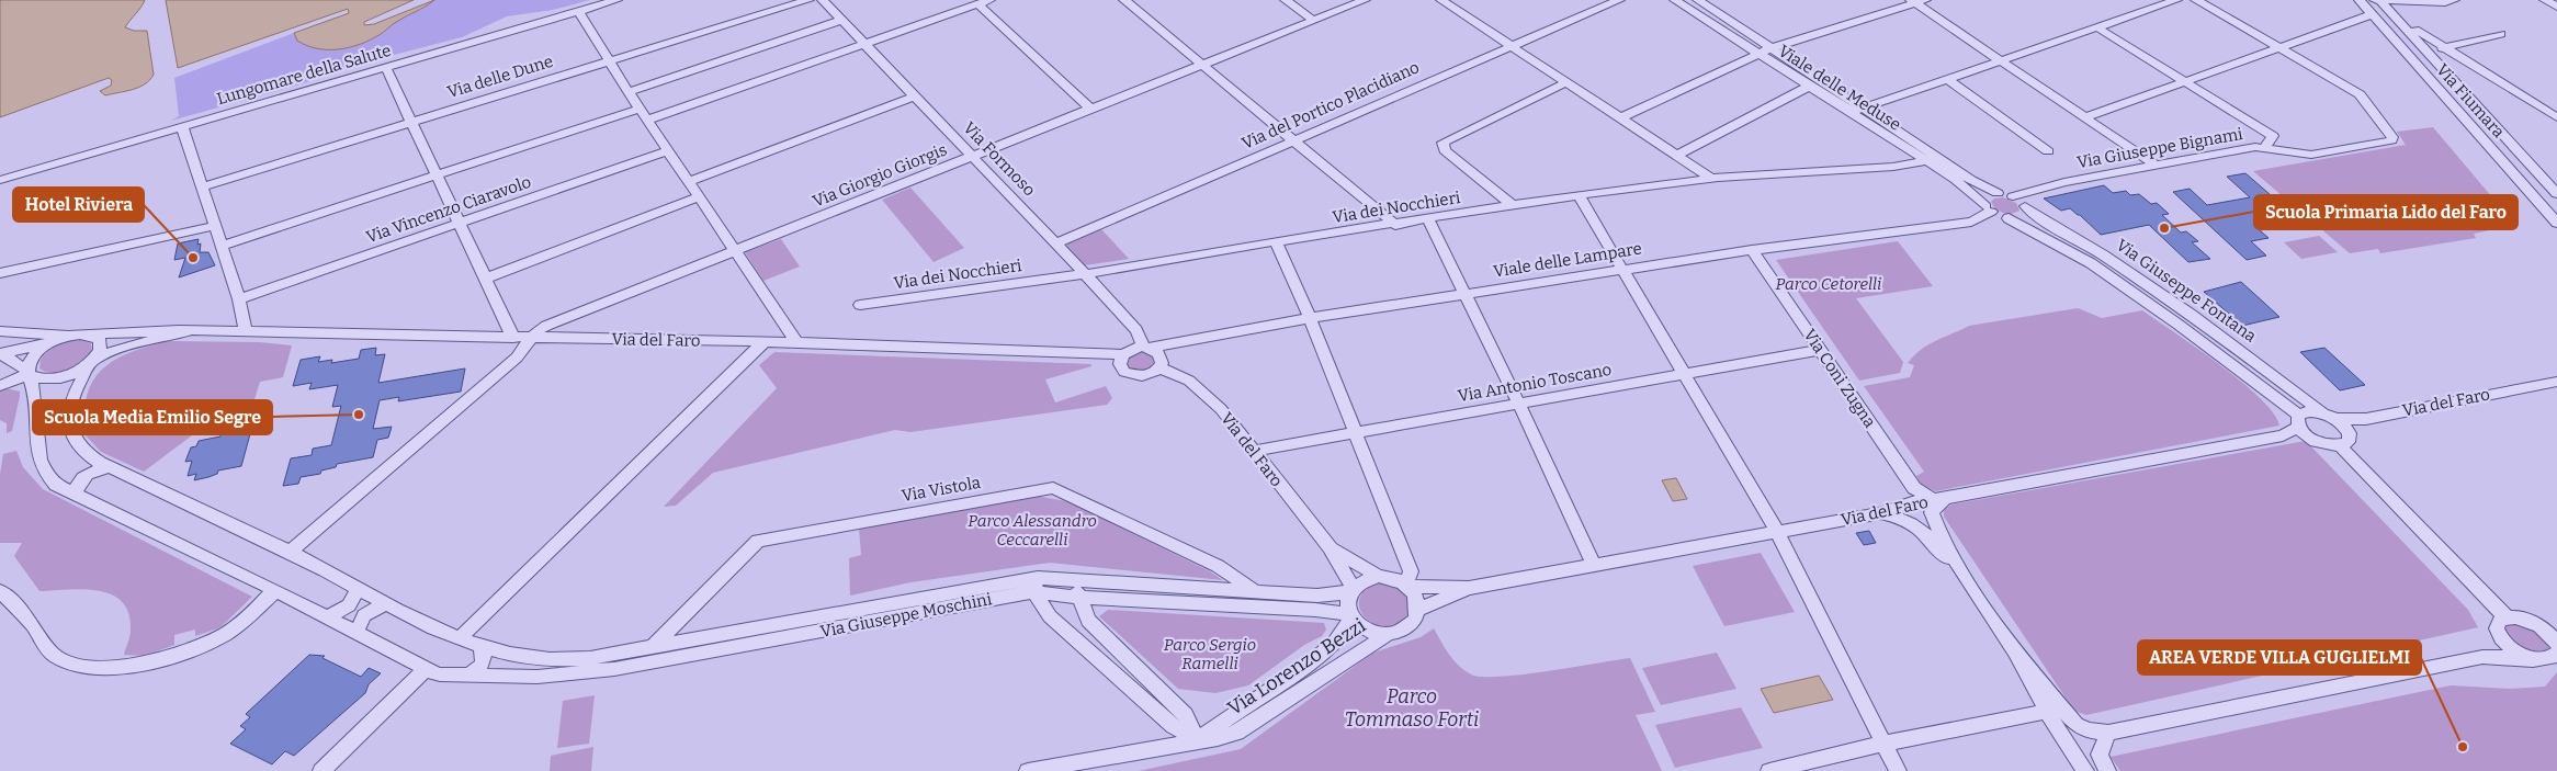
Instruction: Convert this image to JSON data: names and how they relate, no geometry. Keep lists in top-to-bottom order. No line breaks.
{"streets":{"street":["Lungomare della Salute","Via delle Dune","Viale delle Meduse","Via Fiumara","Via del Portico Placidiano","Via Giuseppe Bignami","Via Formoso","Via Giorgio Giorgis","Via dei Nocchieri","Via Vincenzo Ciaravolo","Viale delle Lampare","Via Giuseppe Fontana","Via del Faro","Via Coni Zugna","Via Antonio Toscano","Via Vistola","Via Giuseppe Moschini","Via Lorenzo Bezzi"]},"crossings":[["Viale delle Meduse","Via Giuseppe Bignami"],["Viale delle Meduse","Via dei Nocchieri"],["Viale delle Meduse","Viale delle Lampare"],["Viale delle Meduse","Via Giuseppe Fontana"],["Via del Portico Placidiano","Via Formoso"],["Via Giuseppe Bignami","Via Giuseppe Fontana"],["Via Formoso","Via Giorgio Giorgis"],["Via Formoso","Via dei Nocchieri"],["Via Formoso","Viale delle Lampare"],["Via Formoso","Via del Faro"],["Via Giorgio Giorgis","Via del Faro"],["Via Giorgio Giorgis","Via Giuseppe Moschini"],["Viale delle Lampare","Via Giuseppe Fontana"],["Viale delle Lampare","Via del Faro"],["Viale delle Lampare","Via Coni Zugna"],["Via Giuseppe Fontana","Via del Faro"],["Via del Faro","Via Coni Zugna"],["Via del Faro","Via Antonio Toscano"],["Via del Faro","Via Giuseppe Moschini"],["Via del Faro","Via Lorenzo Bezzi"],["Via Coni Zugna","Via Antonio Toscano"],["Via Vistola","Via Giuseppe Moschini"],["Via Giuseppe Moschini","Via Lorenzo Bezzi"]],"parks":["Parco Cetorelli","Parco Alessandro Ceccarelli","Parco Sergio Ramelli","Parco Tommaso Forti"],"places":["Scuola Primaria Lido del Faro","Hotel Riviera","Scuola Media Emilio Segre","AREA VERDE VILLA GUGLIELMI"]}
